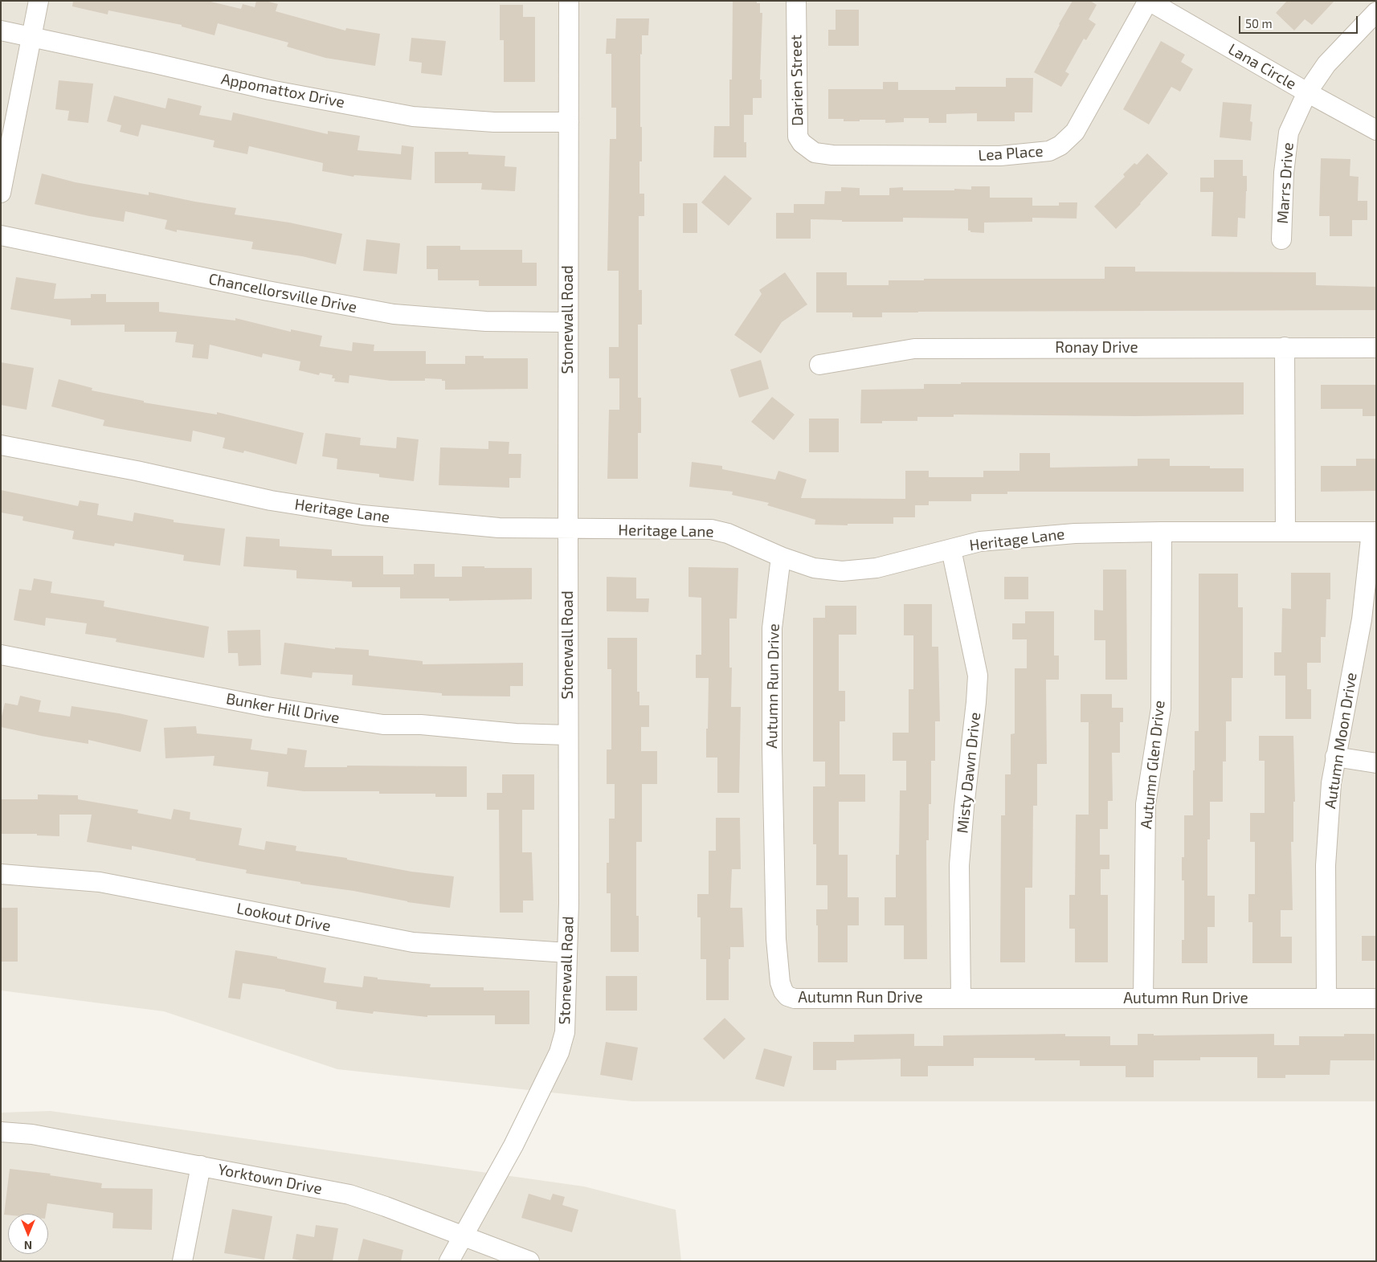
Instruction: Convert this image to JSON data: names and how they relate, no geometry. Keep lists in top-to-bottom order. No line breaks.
{"streets":{"street":["Lana Circle","Darien Street","Appomattox Drive","Lea Place","Marrs Drive","Chancellorsville Drive","Stonewall Road","Ronay Drive","Heritage Lane","Autumn Run Drive","Bunker Hill Drive","Autumn Moon Drive","Autumn Glen Drive","Misty Dawn Drive","Lookout Drive","Yorktown Drive"]},"crossings":[["Lana Circle","Lea Place"],["Lana Circle","Marrs Drive"],["Darien Street","Lea Place"],["Appomattox Drive","Stonewall Road"],["Chancellorsville Drive","Stonewall Road"],["Stonewall Road","Heritage Lane"],["Stonewall Road","Bunker Hill Drive"],["Stonewall Road","Lookout Drive"],["Stonewall Road","Yorktown Drive"],["Heritage Lane","Autumn Run Drive"],["Heritage Lane","Autumn Moon Drive"],["Heritage Lane","Autumn Glen Drive"],["Heritage Lane","Misty Dawn Drive"],["Autumn Run Drive","Autumn Moon Drive"],["Autumn Run Drive","Autumn Glen Drive"],["Autumn Run Drive","Misty Dawn Drive"]],"scale_bar":"50 m","north":"bottom"}
